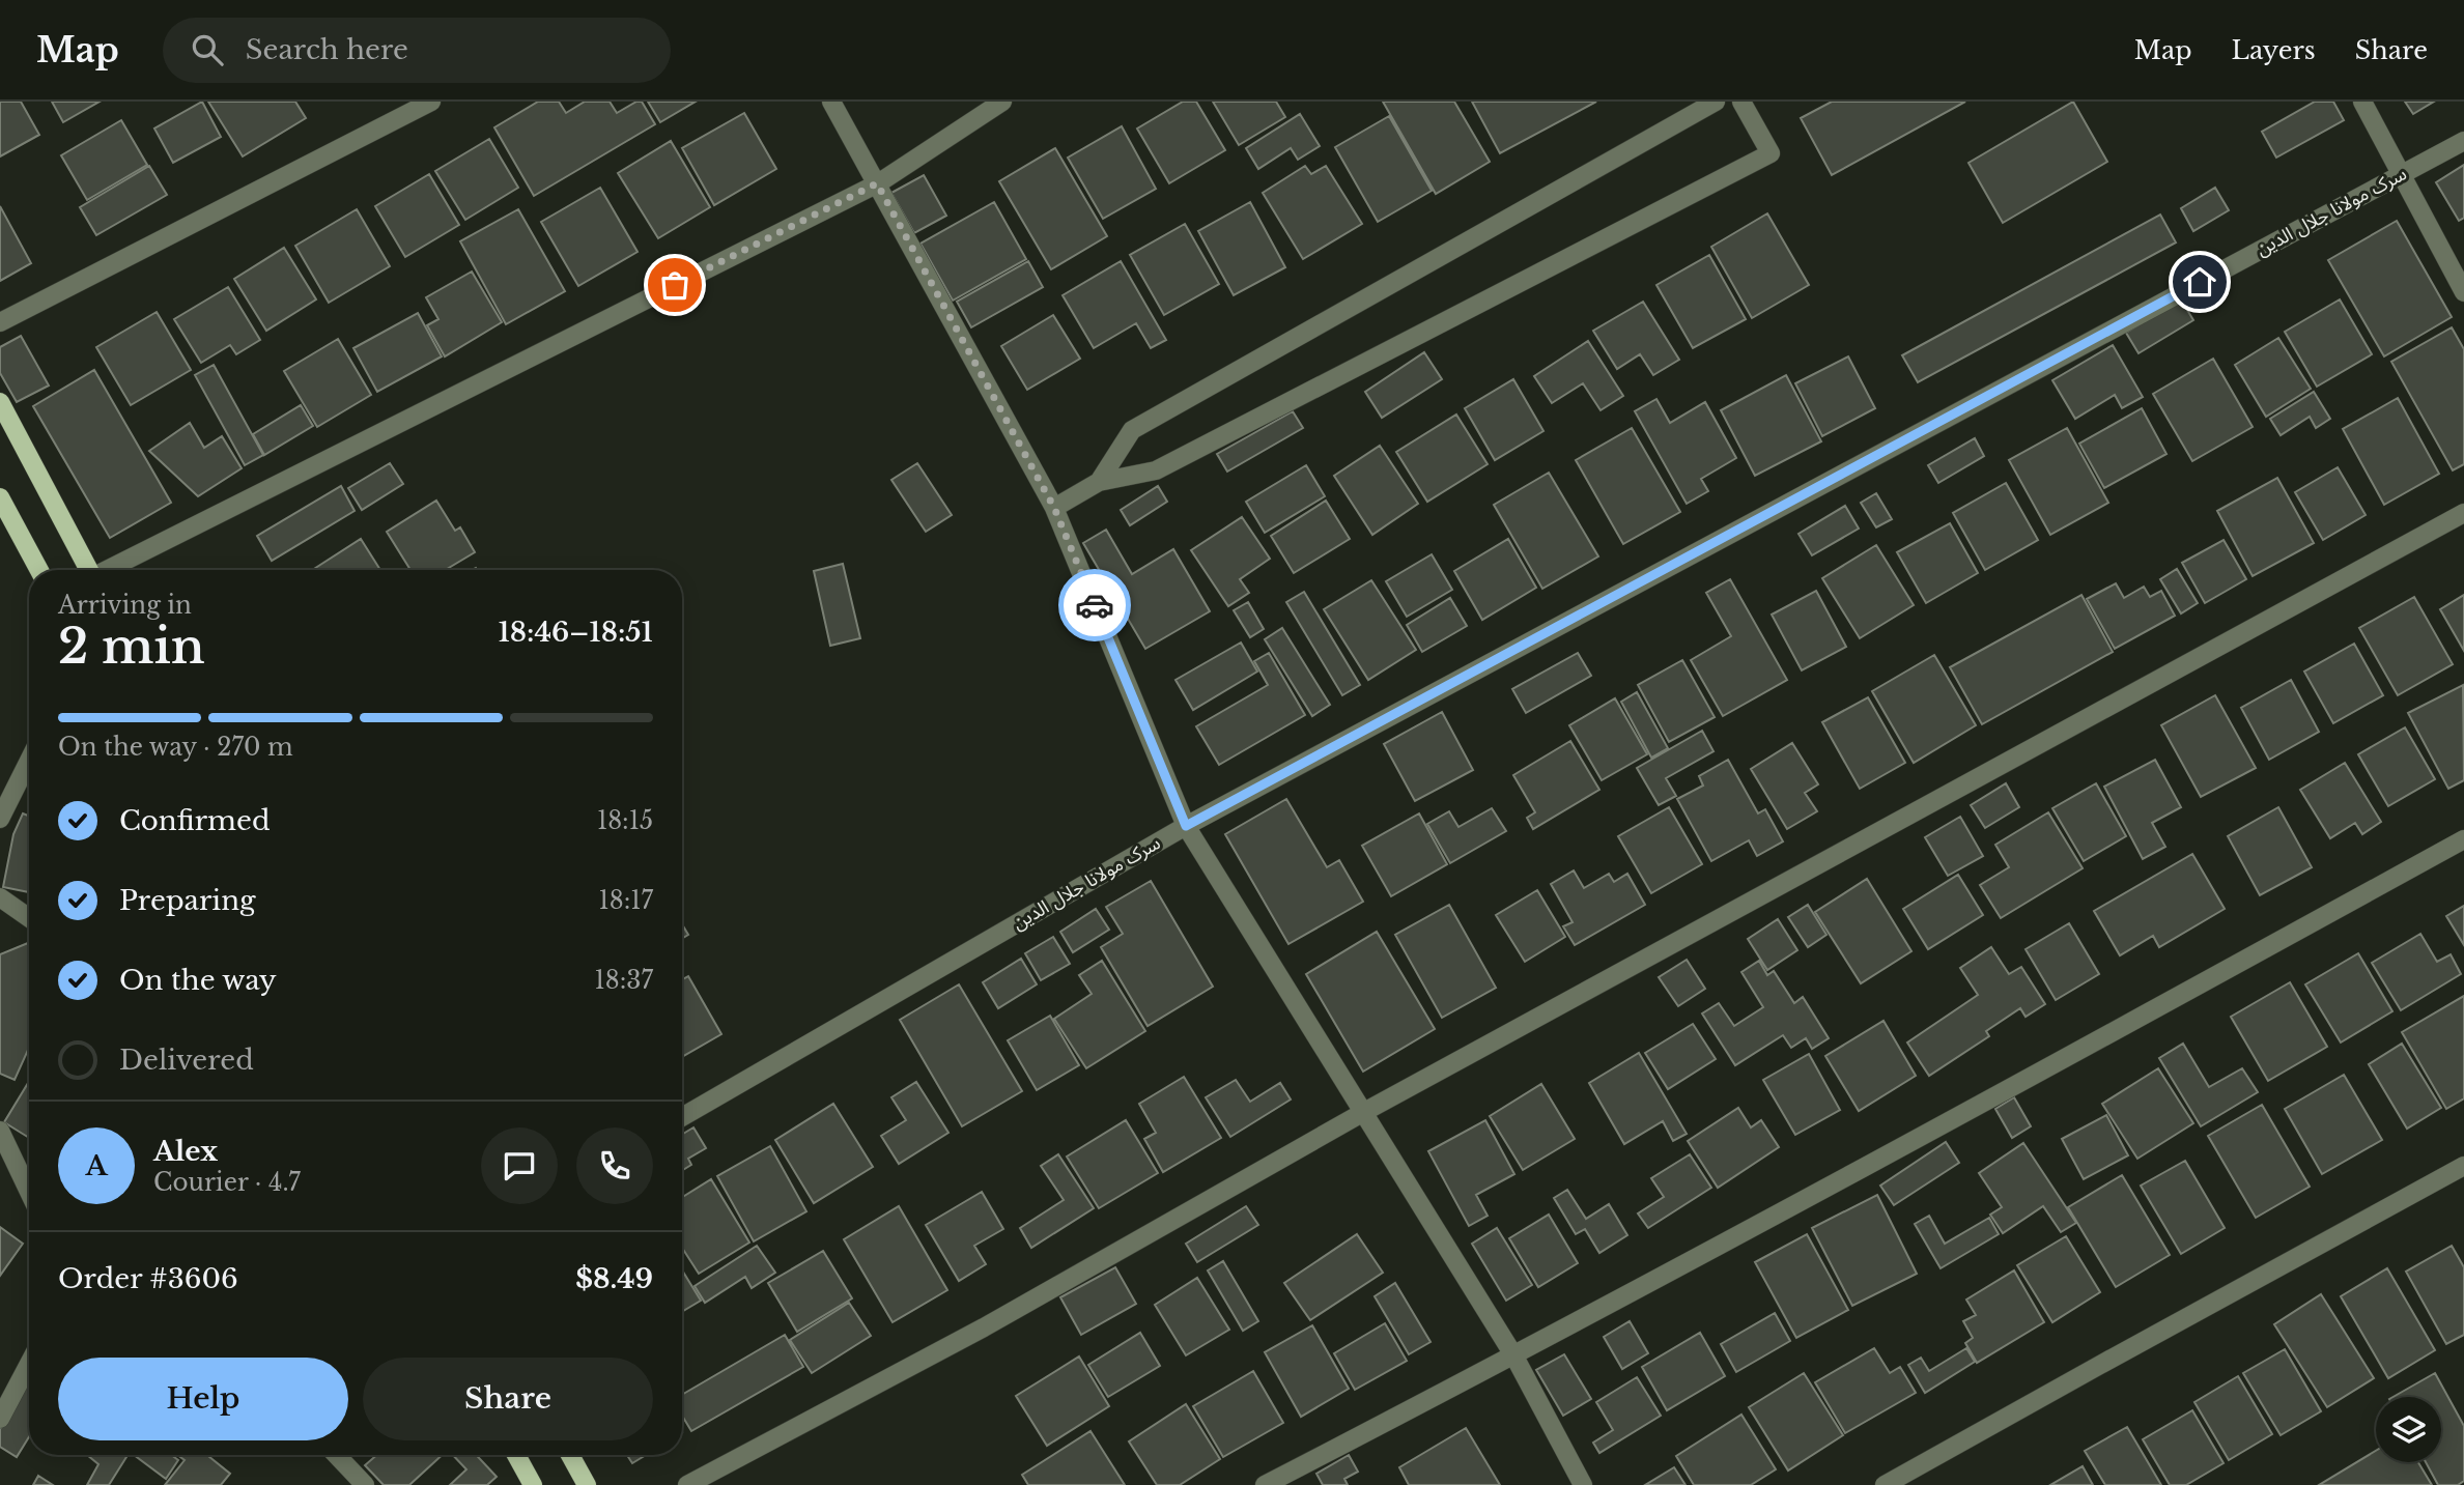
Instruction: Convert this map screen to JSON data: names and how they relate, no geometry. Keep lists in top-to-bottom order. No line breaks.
{"streets":{"street":["سرک مولانا جلال الدین"]},"page":{"header":"Map","search":"Search here","nav":["Map","Layers","Share"],"heading":["2 min","Arriving in","18:46–18:51"],"panel":["Alex","Courier · 4.7","Order #3606","$8.49"],"bar":"On the way · 270 m","list":[["Confirmed","18:15"],["Preparing","18:17"],["On the way","18:37"],"Delivered"],"round":"A","buttons":["Help","Share"]}}
